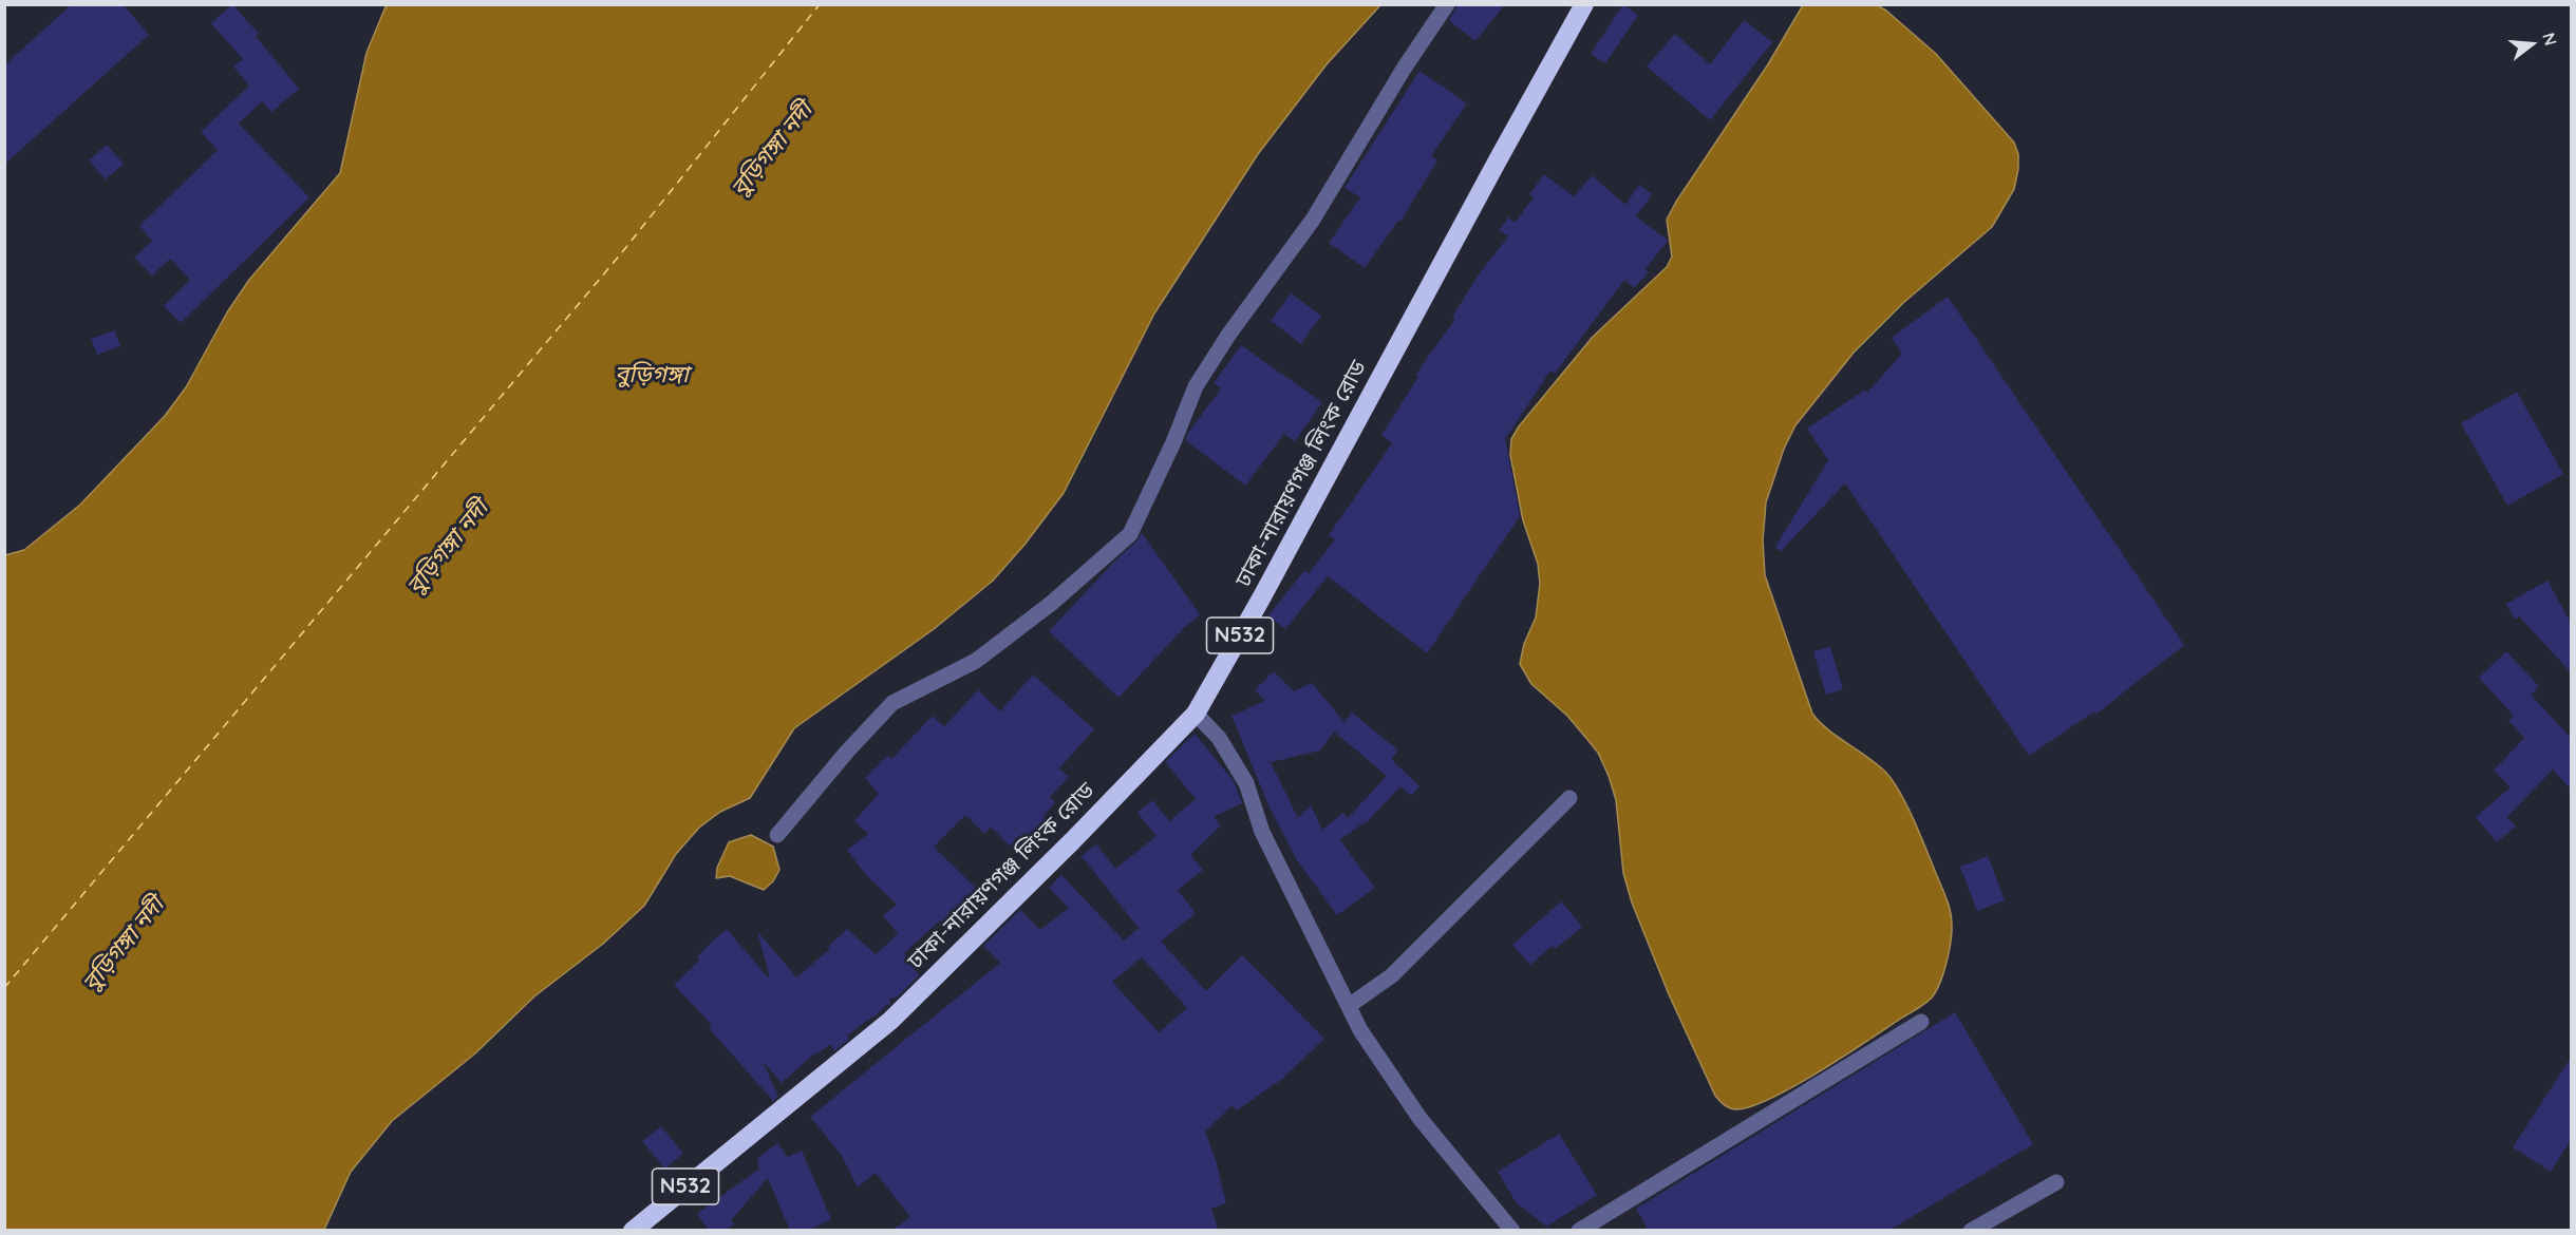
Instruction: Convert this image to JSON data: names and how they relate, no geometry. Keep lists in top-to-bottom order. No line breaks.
{"streets":{"highway":["ঢাকা-নারায়ণগঞ্জ লিংক রোড","N532"]},"water":["বুড়িগঙ্গা নদী","বুড়িগঙ্গা"],"north":"right"}
